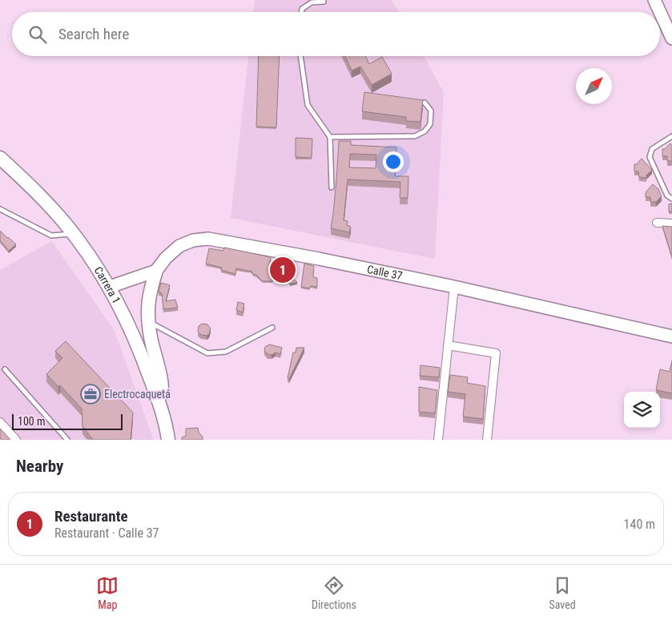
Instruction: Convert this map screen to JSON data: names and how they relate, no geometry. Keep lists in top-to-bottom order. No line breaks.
{"streets":{"main road":["Carrera 1"],"street":["Calle 37"]},"places":{"office":["Electrocaquetá"]},"scale_bar":"100 m","north":"top right","page":{"search":"Search here","pins":"1","scale":"100 m","heading":"Nearby","list":[{"mark":"1","name":"Restaurante","note":"Restaurant · Calle 37","value":"140 m"}],"nav":["Map","Directions","Saved"]}}
